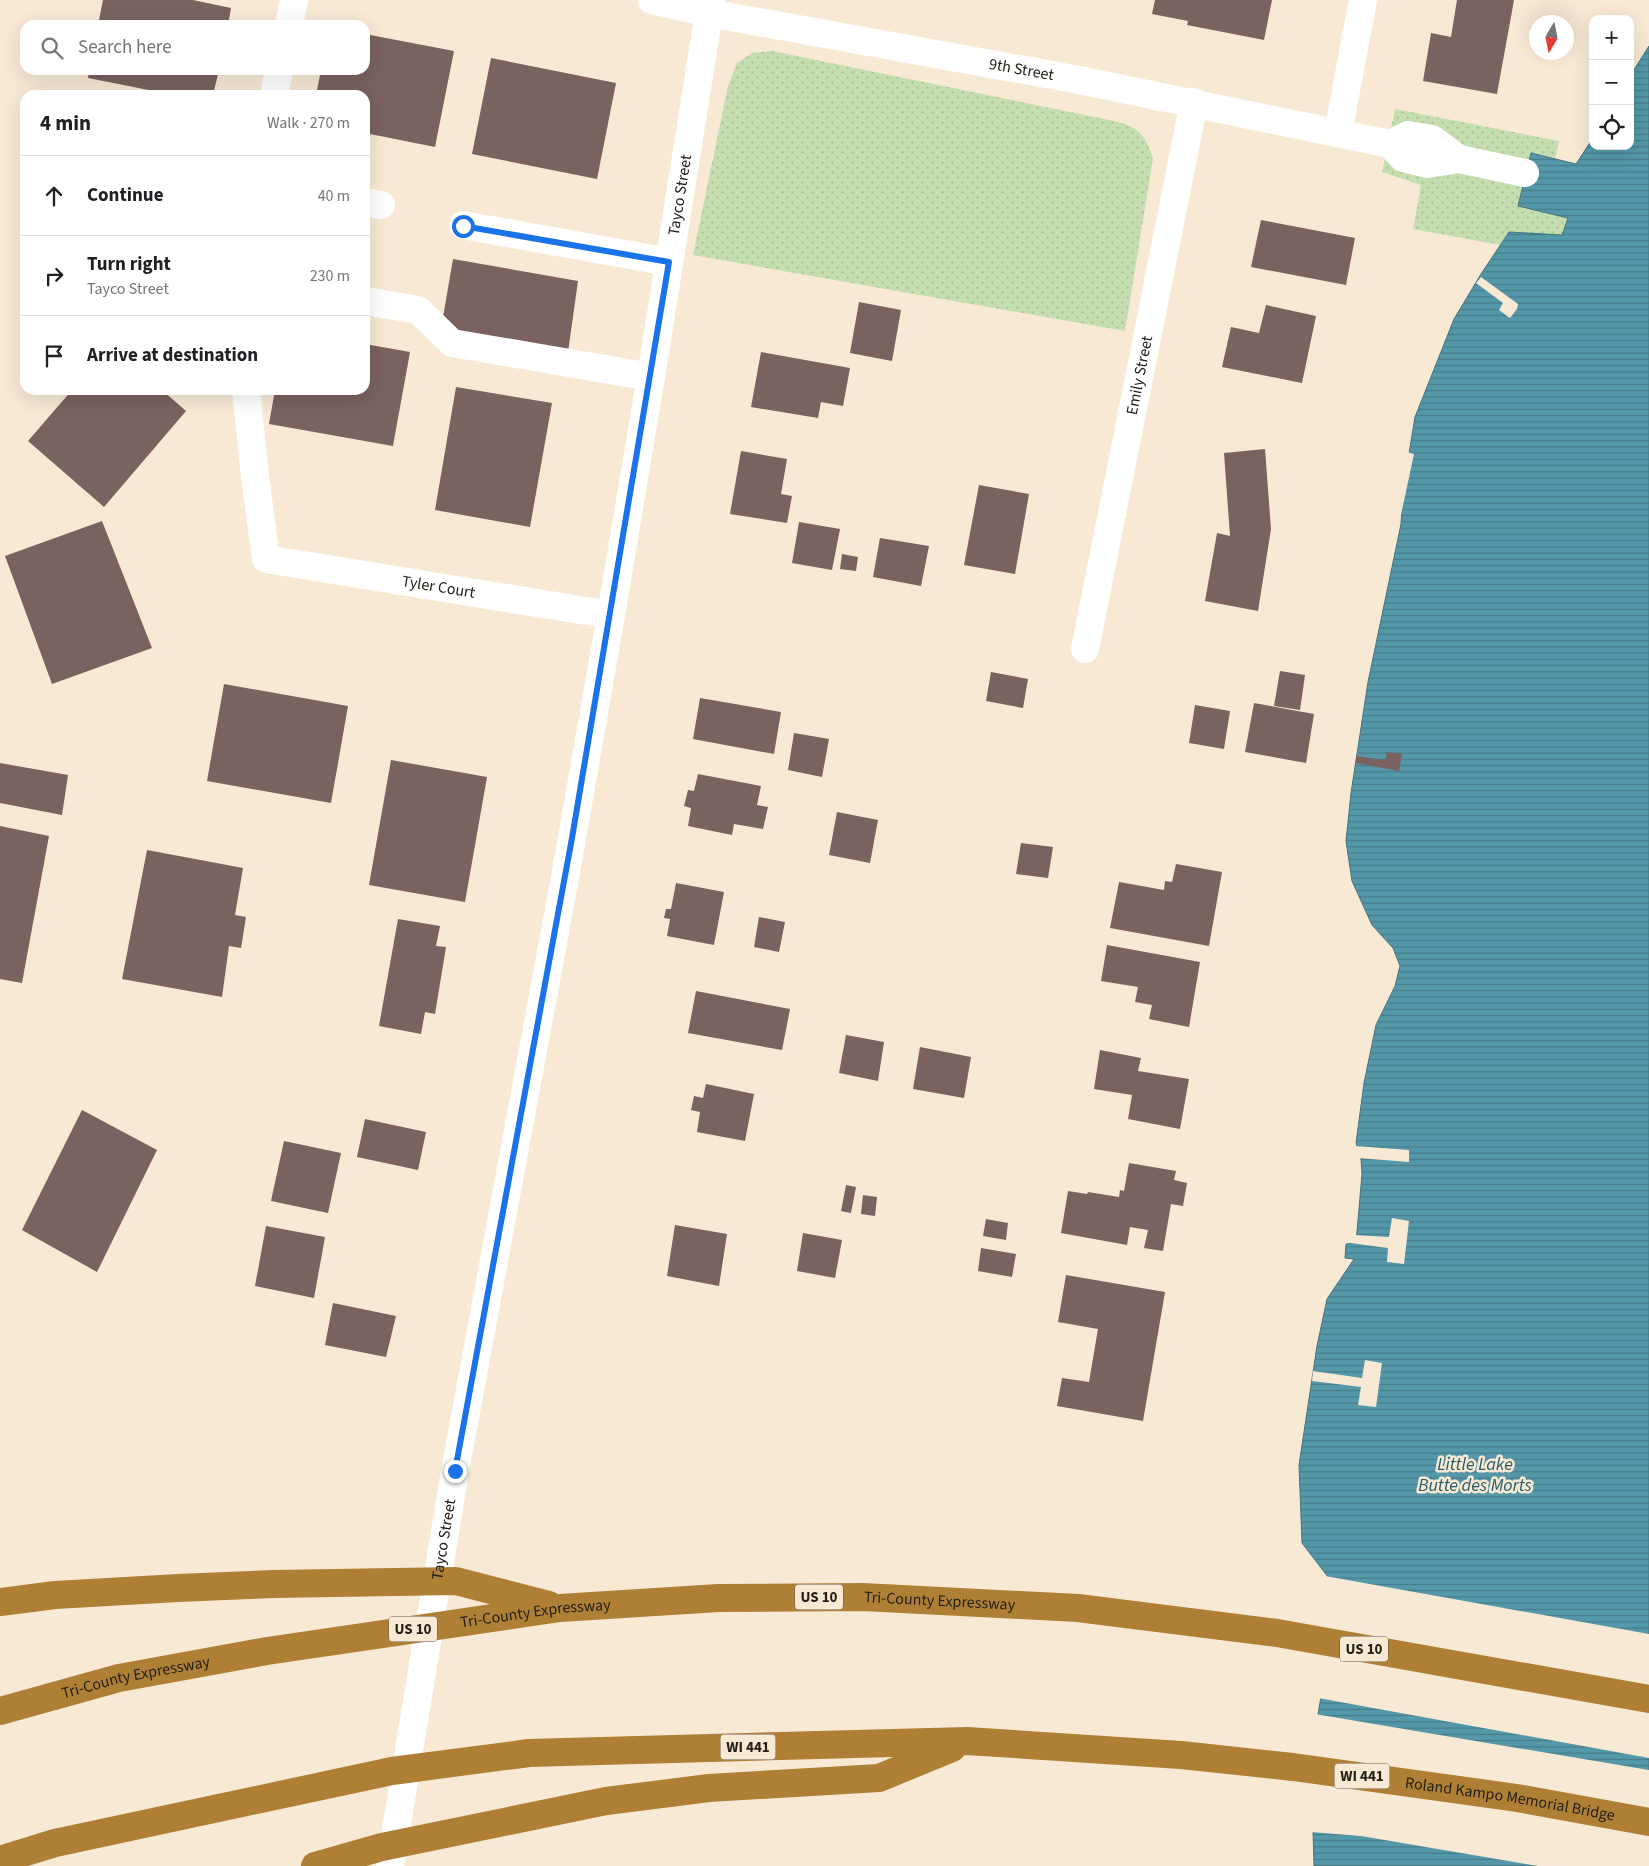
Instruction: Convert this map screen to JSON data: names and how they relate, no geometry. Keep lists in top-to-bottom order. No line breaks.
{"streets":{"highway":["US 10","Tri-County Expressway","WI 441","Roland Kampo Memorial Bridge"],"street":["9th Street","Tayco Street","Emily Street","Tyler Court"]},"crossings":[["9th Street","Tayco Street"],["9th Street","Emily Street"],["Tayco Street","Tyler Court"],["WI 441","Roland Kampo Memorial Bridge"]],"water":["Little Lake Butte des Morts"],"north":"bottom","page":{"map_buttons":["+","−"],"search":"Search here","heading":["4 min","Walk · 270 m"],"list":[["Continue","40 m"],["Turn right","Tayco Street","230 m"],"Arrive at destination"]}}
